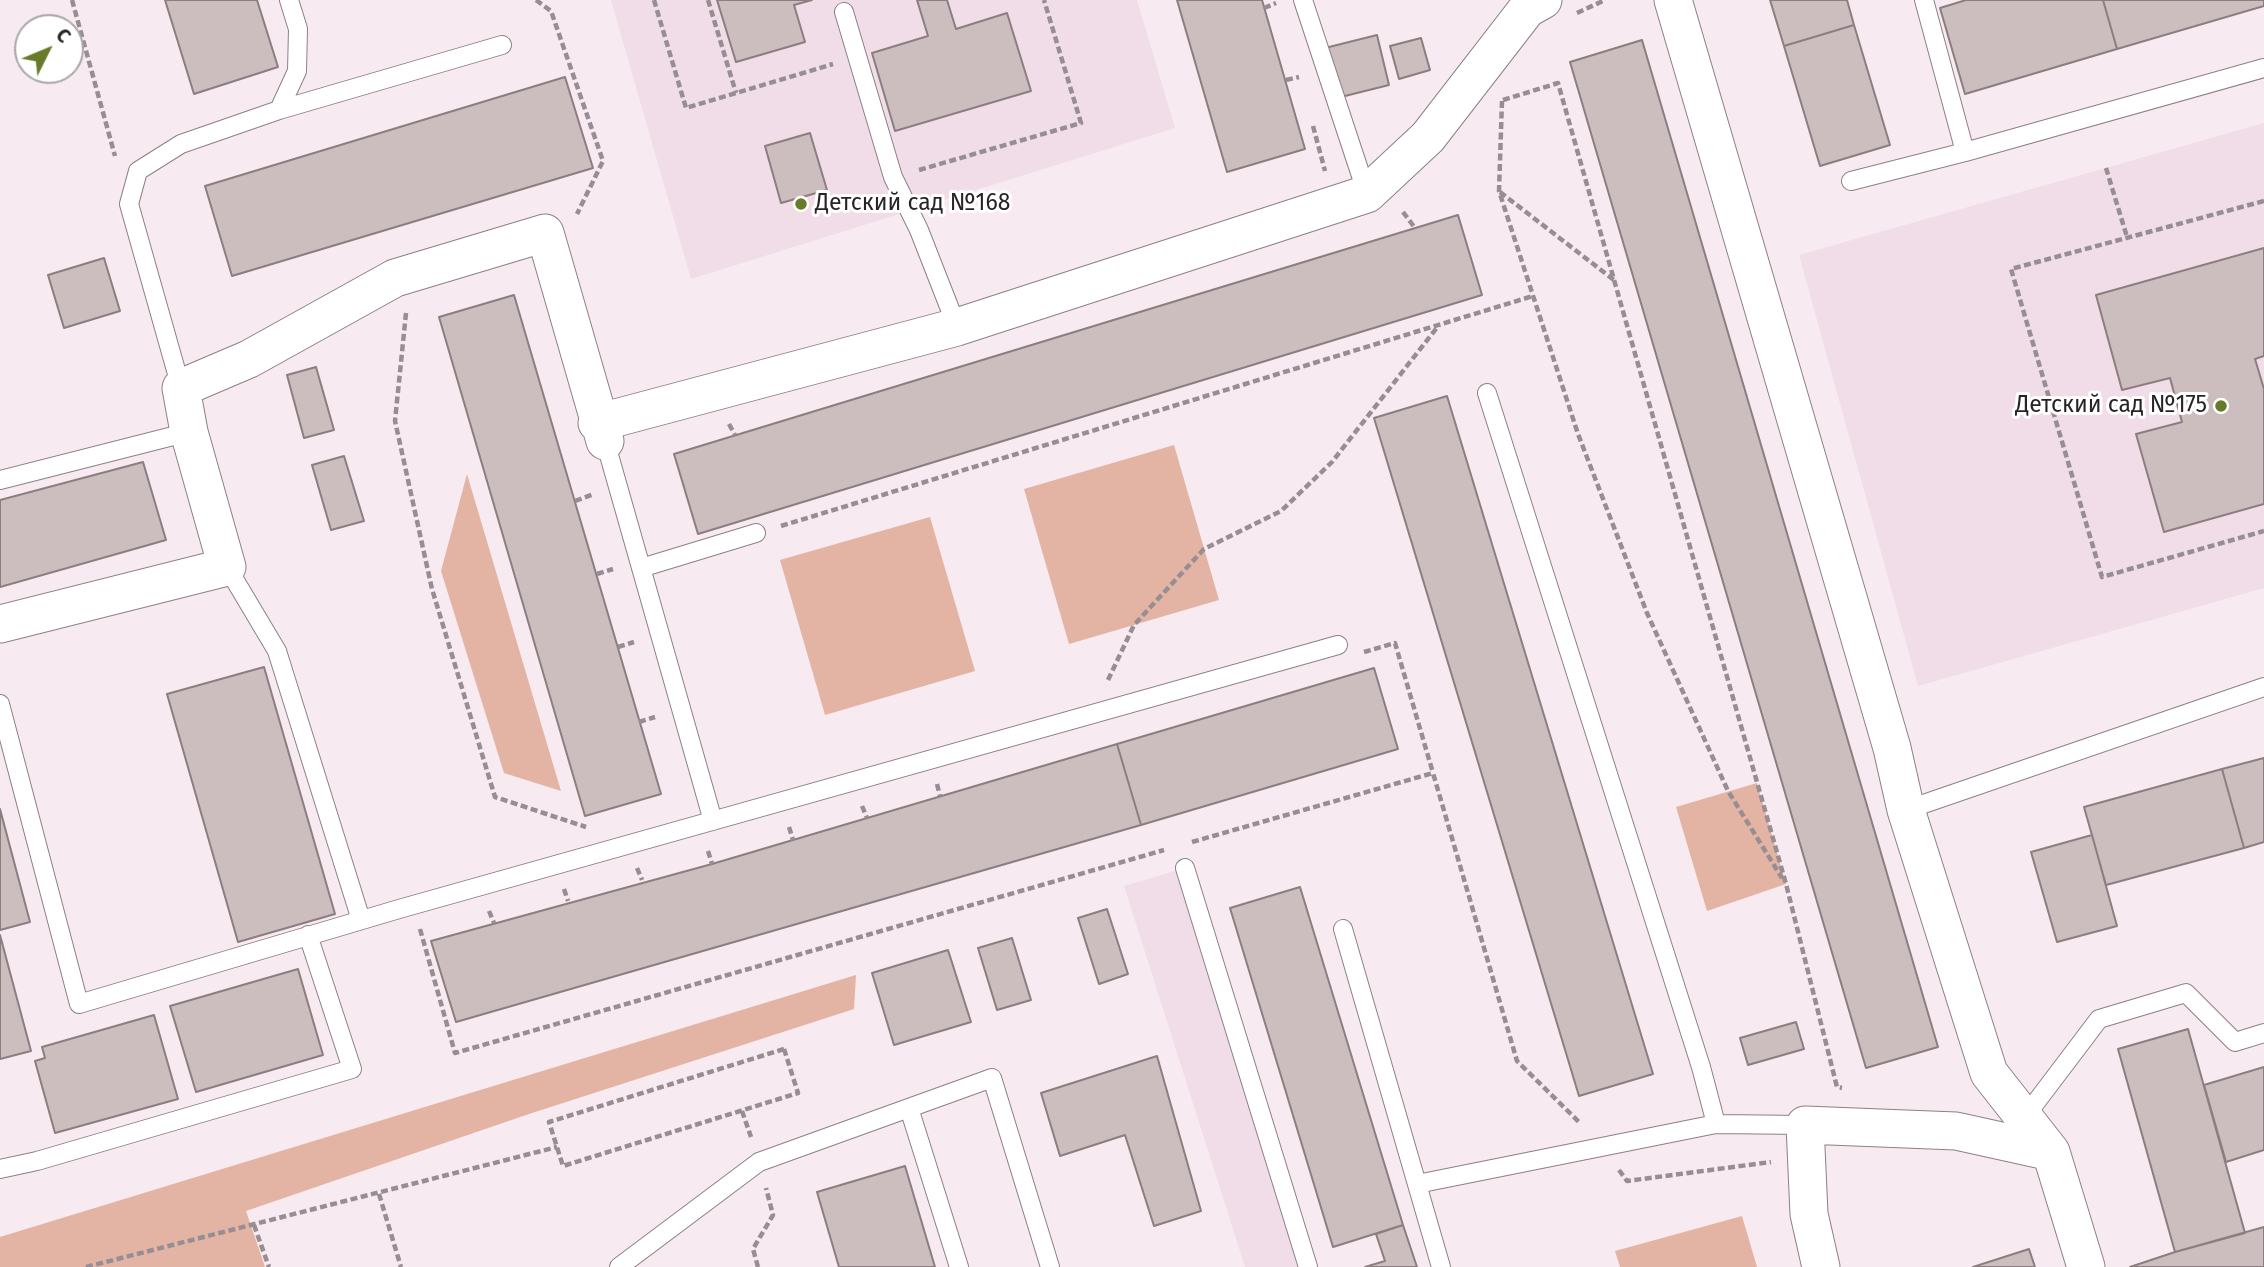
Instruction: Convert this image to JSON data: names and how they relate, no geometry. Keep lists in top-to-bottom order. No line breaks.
{"places":["Детский сад №168","Детский сад №175"],"north":"top right"}
